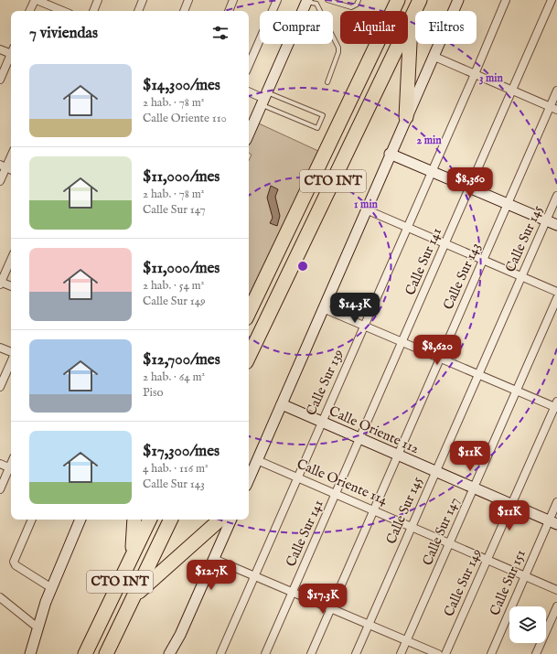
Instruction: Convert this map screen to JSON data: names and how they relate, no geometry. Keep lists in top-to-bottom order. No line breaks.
{"streets":{"highway":["CTO INT"],"main road":["Calle Oriente 112"],"street":["Calle Sur 145","Calle Sur 141","Calle Sur 143","Calle Sur 139","Calle Oriente 114","Calle Sur 147","Calle Sur 149","Calle Sur 151"]},"crossings":[["CTO INT","Calle Oriente 112"],["CTO INT","Calle Oriente 114"],["Calle Sur 145","Calle Oriente 112"],["Calle Sur 145","Calle Oriente 114"],["Calle Sur 141","Calle Oriente 112"],["Calle Sur 141","Calle Oriente 114"],["Calle Sur 143","Calle Oriente 112"],["Calle Sur 143","Calle Oriente 114"],["Calle Sur 139","Calle Oriente 112"],["Calle Sur 139","Calle Oriente 114"],["Calle Oriente 112","Calle Sur 147"],["Calle Oriente 112","Calle Sur 149"],["Calle Oriente 112","Calle Sur 151"],["Calle Oriente 114","Calle Sur 147"],["Calle Oriente 114","Calle Sur 149"],["Calle Oriente 114","Calle Sur 151"]],"page":{"chip":["Comprar","Alquilar","Filtros"],"heading":"7 viviendas","list":[{"name":"$14,300/mes","note":"2 hab. · 78 m² · Calle Oriente 110"},{"name":"$11,000/mes","note":"2 hab. · 78 m² · Calle Sur 147"},{"name":"$11,000/mes","note":"2 hab. · 54 m² · Calle Sur 149"},{"name":"$12,700/mes","note":"2 hab. · 64 m² · Piso"},{"name":"$17,300/mes","note":"4 hab. · 116 m² · Calle Sur 143"}],"price":["$8,360","$14.3K","$8,620","$11K","$11K","$12.7K","$17.3K"]},"rings":["3 min","2 min","1 min"]}
